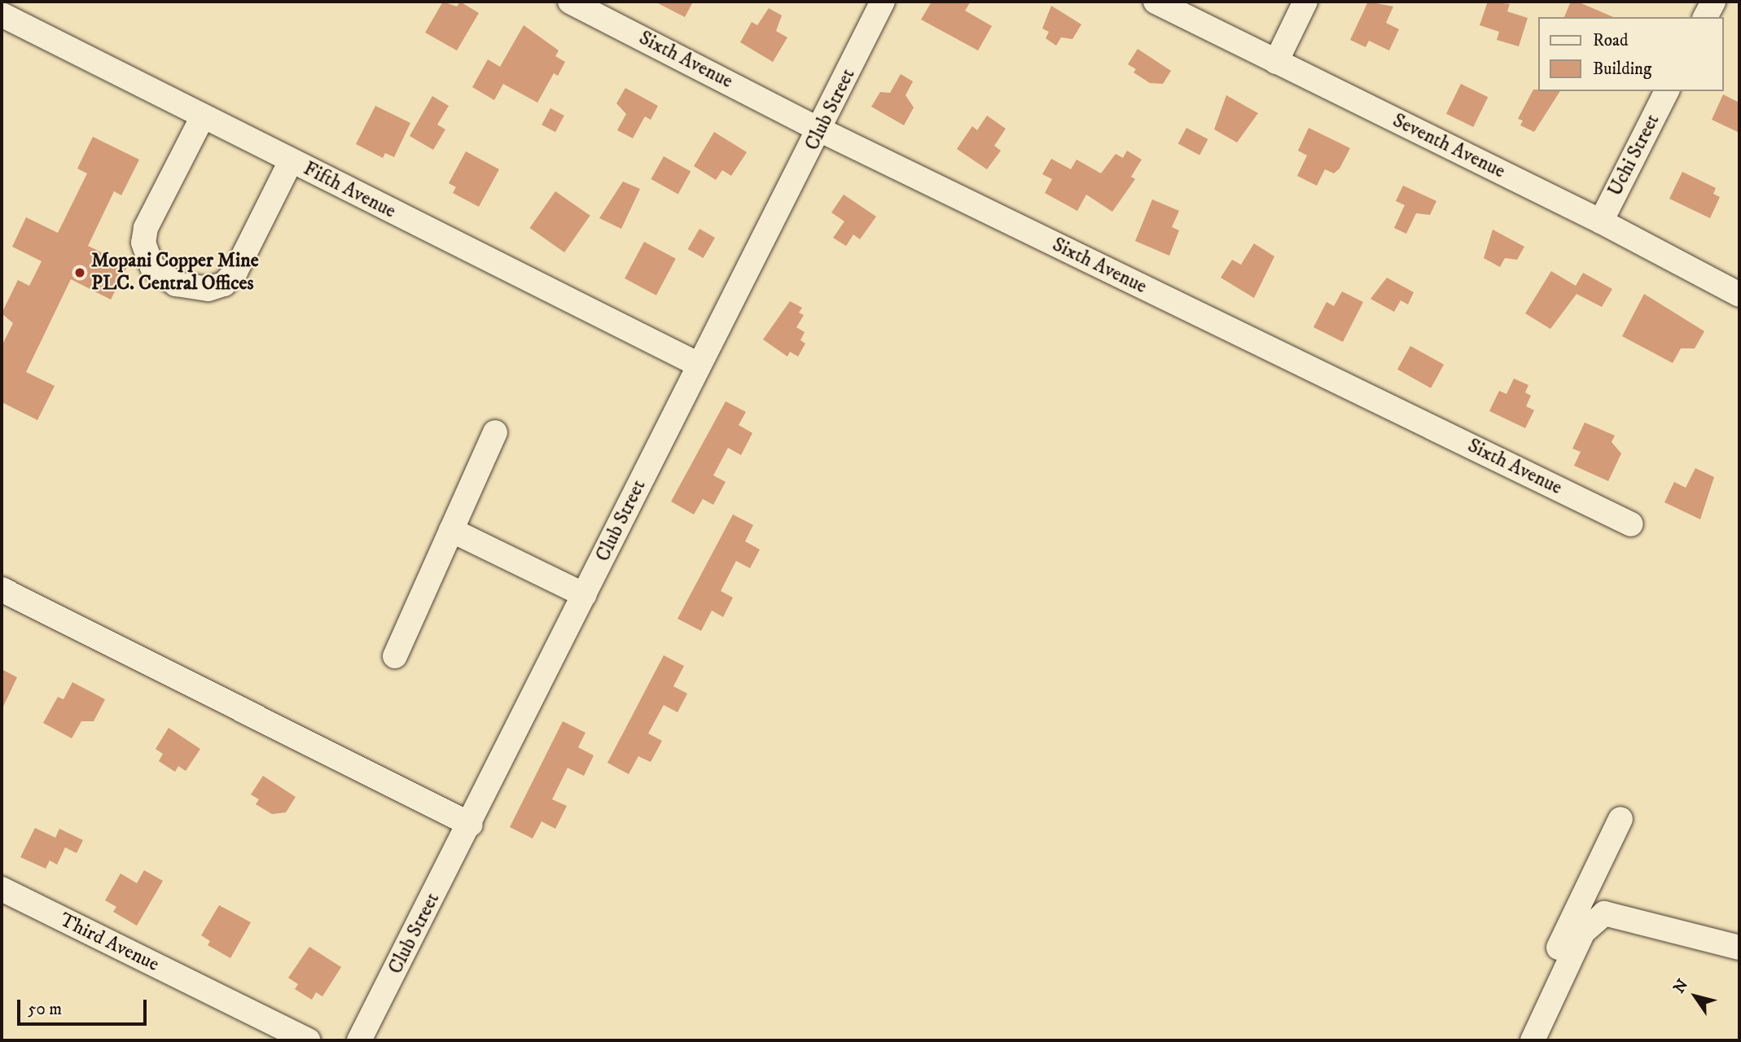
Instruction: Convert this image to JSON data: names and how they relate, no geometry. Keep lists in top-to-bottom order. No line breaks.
{"streets":{"street":["Sixth Avenue","Club Street","Seventh Avenue","Uchi Street","Fifth Avenue","Third Avenue"]},"crossings":[["Sixth Avenue","Club Street"],["Club Street","Fifth Avenue"],["Seventh Avenue","Uchi Street"]],"places":["Mopani Copper Mine PLC. Central Offices"],"legend":["Road","Building"],"scale_bar":"50 m","north":"top left"}
